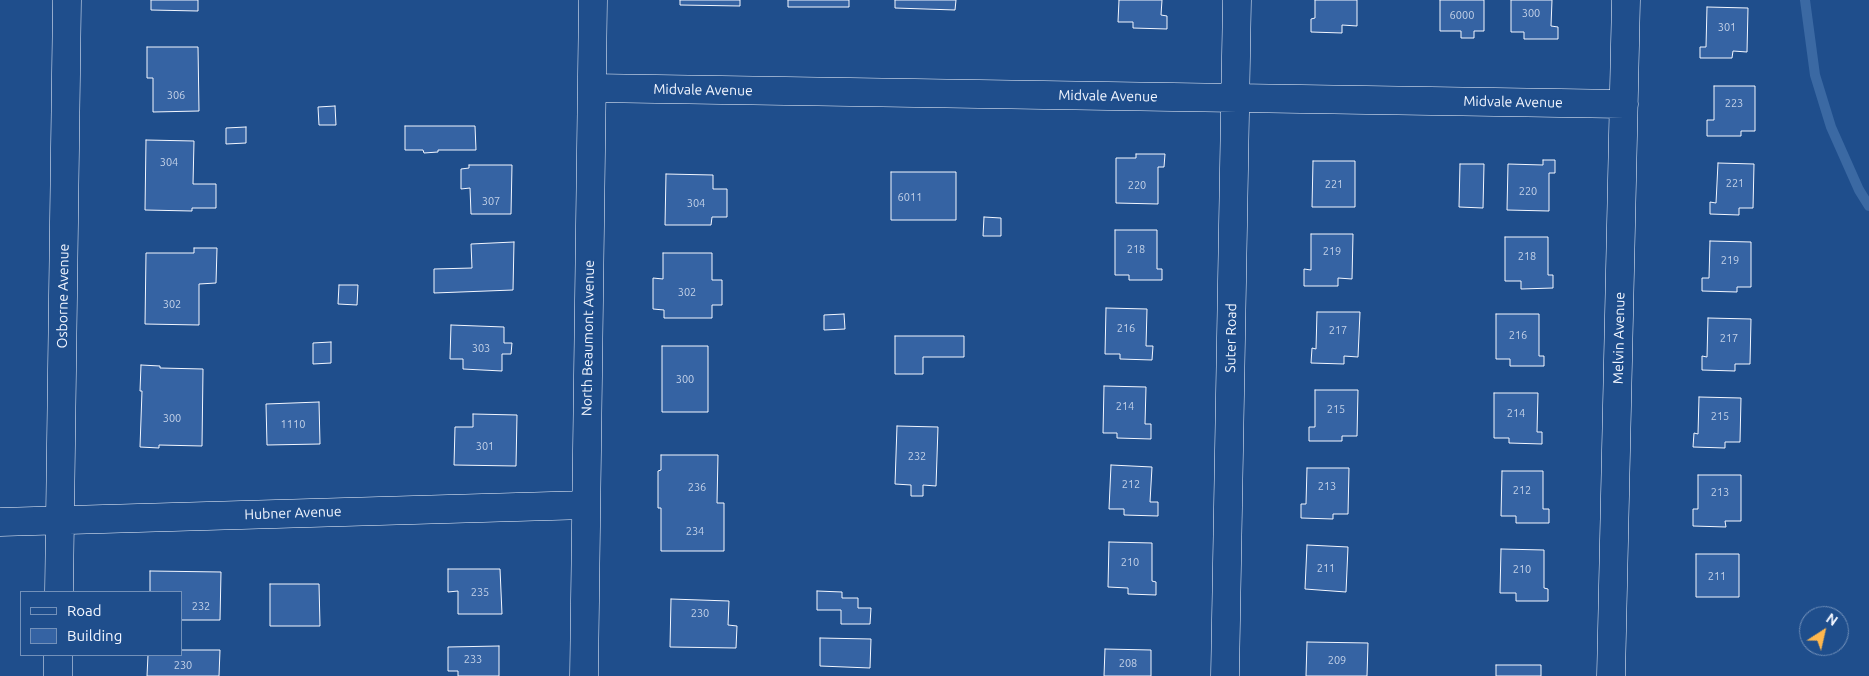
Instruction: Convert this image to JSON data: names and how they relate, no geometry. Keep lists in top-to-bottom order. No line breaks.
{"streets":{"street":["Midvale Avenue","Osborne Avenue","North Beaumont Avenue","Suter Road","Melvin Avenue","Hubner Avenue"]},"crossings":[["Midvale Avenue","North Beaumont Avenue"],["Midvale Avenue","Suter Road"],["Midvale Avenue","Melvin Avenue"],["Osborne Avenue","Hubner Avenue"],["North Beaumont Avenue","Hubner Avenue"]],"house_numbers":["300","6000","301","306","223","304","221","221","220","220","6011","307","304","218","219","218","219","302","302","216","217","216","217","303","300","214","215","214","215","300","1110","301","232","212","213","236","212","213","234","210","211","210","211","235","232","230","233","209","208","230"],"legend":["Road","Building"],"north":"top right"}
